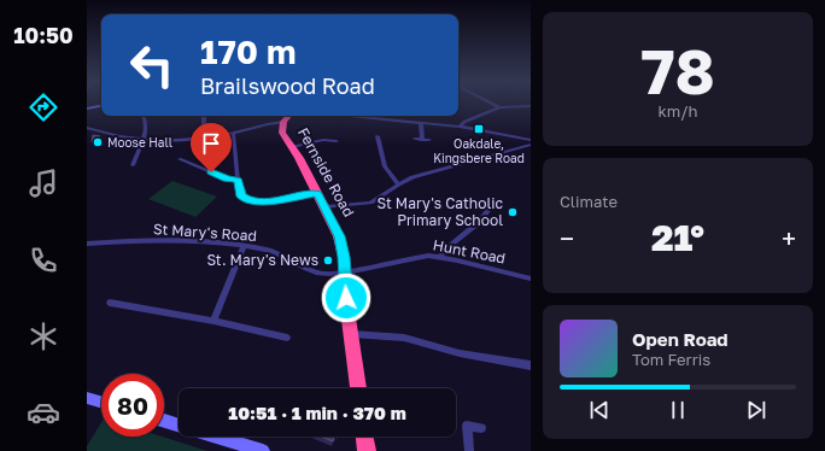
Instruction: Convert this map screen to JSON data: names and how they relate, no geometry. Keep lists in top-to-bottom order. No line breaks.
{"streets":{"highway":["Fernside Road"],"street":["St Mary's Road","Hunt Road"]},"crossings":[["Fernside Road","St Mary's Road"],["Fernside Road","Hunt Road"],["St Mary's Road","Hunt Road"]],"places":{"transit":["Oakdale, Kingsbere Road"],"other":["Moose Hall","St Mary's Catholic Primary School","St. Mary's News"]},"page":{"tabs":"10:50","tile":[["78","km/h"],"Climate"],"turn":["170 m","Brailswood Road"],"heat":["−","21°","+"],"song":["Open Road","Tom Ferris"],"limit":"80","trip":"10:51 · 1 min · 370 m"}}
